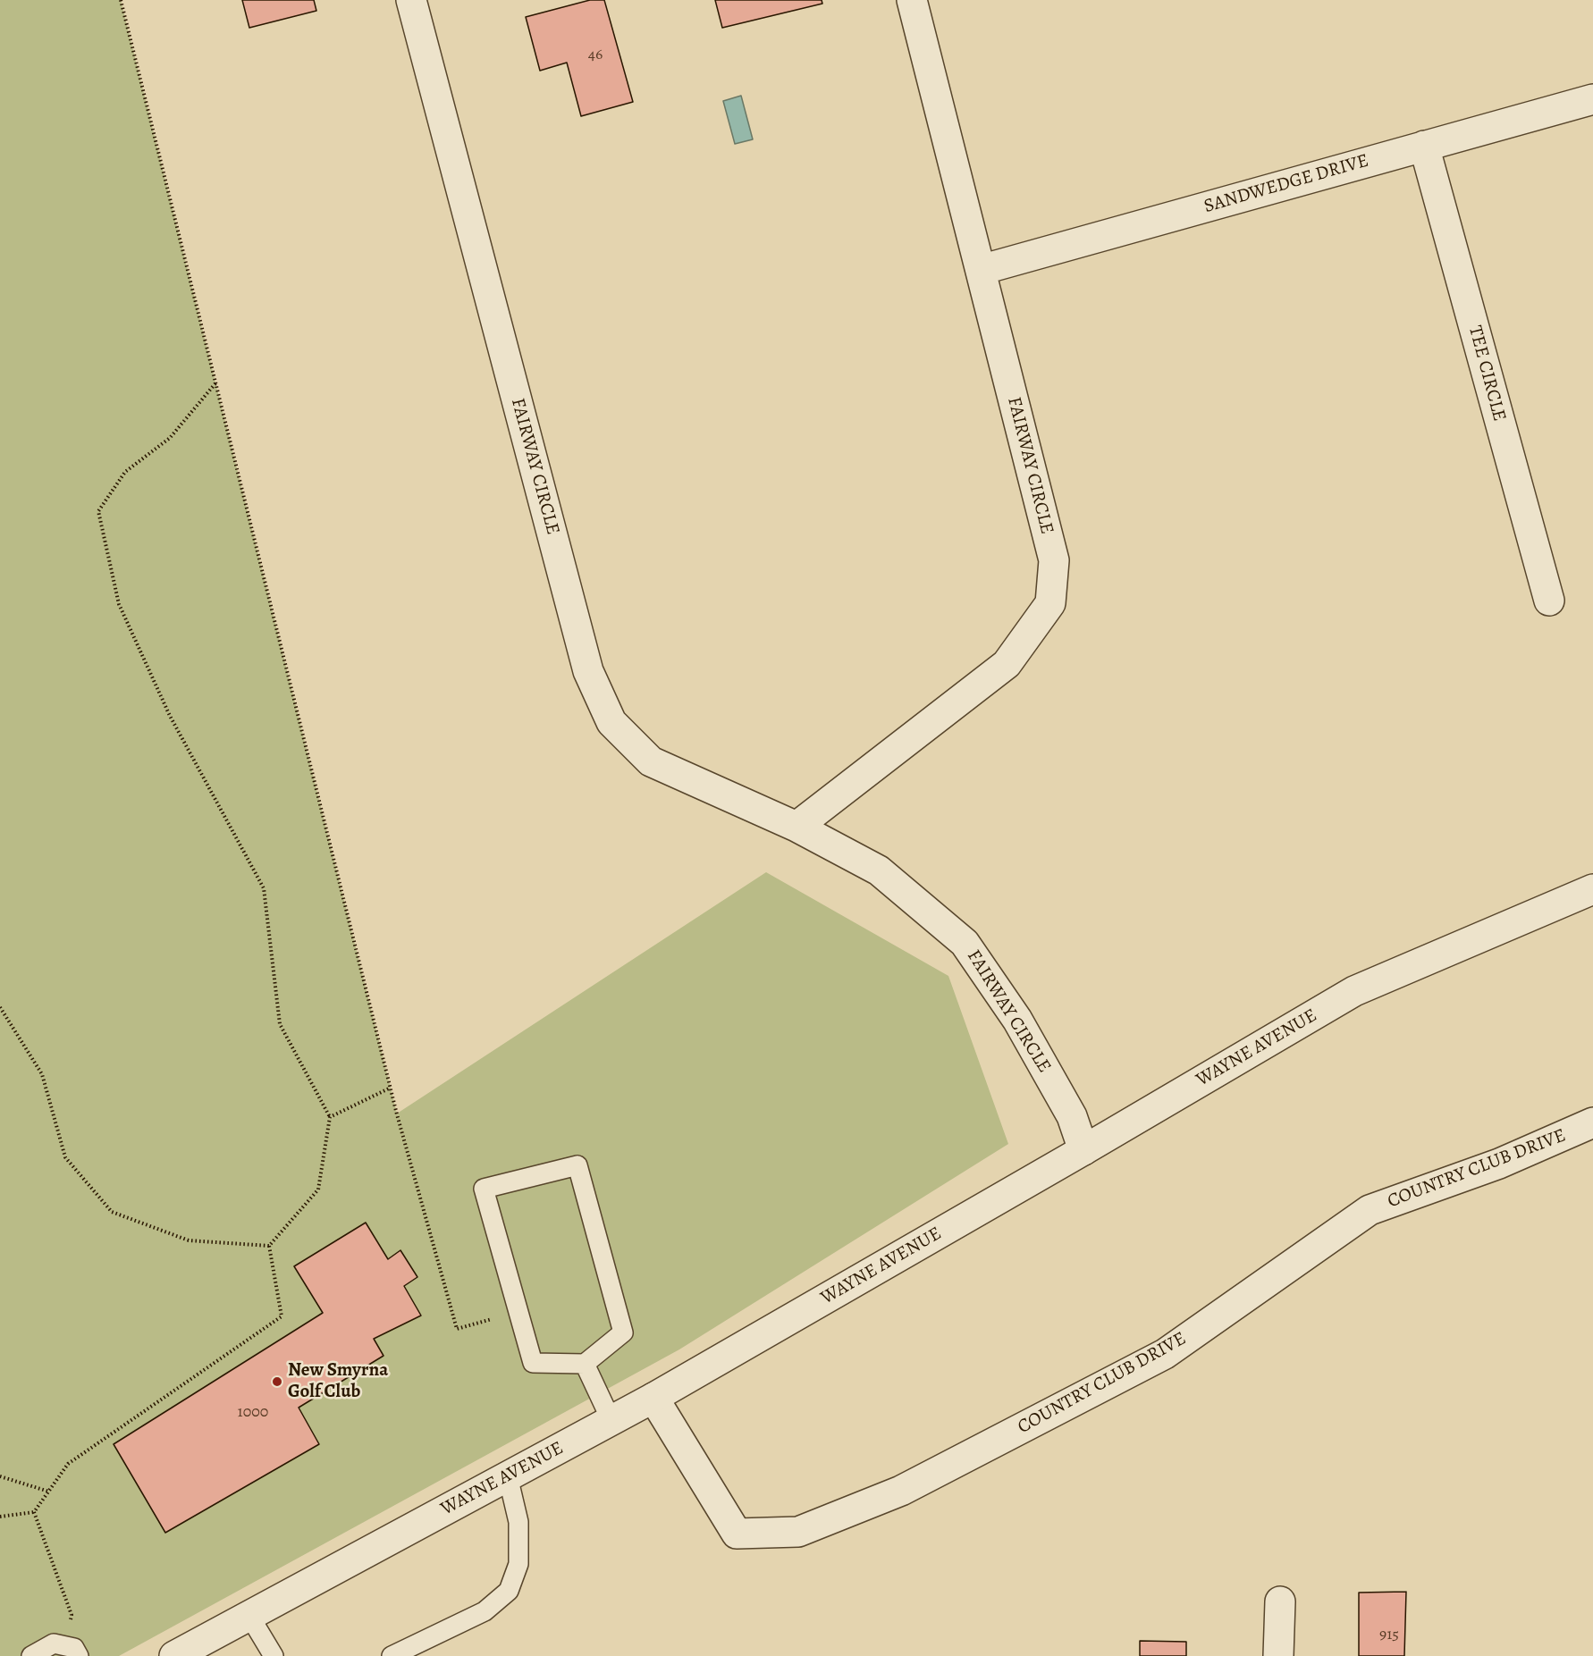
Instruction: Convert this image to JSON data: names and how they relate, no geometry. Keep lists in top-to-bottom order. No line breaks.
{"streets":{"street":["SANDWEDGE DRIVE","TEE CIRCLE","FAIRWAY CIRCLE","WAYNE AVENUE","COUNTRY CLUB DRIVE"]},"crossings":[["SANDWEDGE DRIVE","TEE CIRCLE"],["SANDWEDGE DRIVE","FAIRWAY CIRCLE"],["FAIRWAY CIRCLE","WAYNE AVENUE"],["WAYNE AVENUE","COUNTRY CLUB DRIVE"]],"places":["New Smyrna Golf Club"],"house_numbers":["46","1000","915"]}
